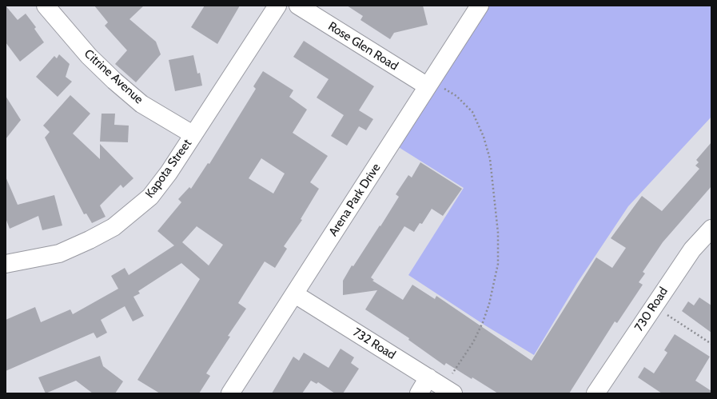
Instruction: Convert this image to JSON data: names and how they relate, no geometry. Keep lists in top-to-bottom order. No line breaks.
{"streets":{"street":["Rose Glen Road","Citrine Avenue","Kapota Street","Arena Park Drive","730 Road","732 Road"]},"crossings":[["Rose Glen Road","Arena Park Drive"],["Citrine Avenue","Kapota Street"],["Arena Park Drive","732 Road"]]}
